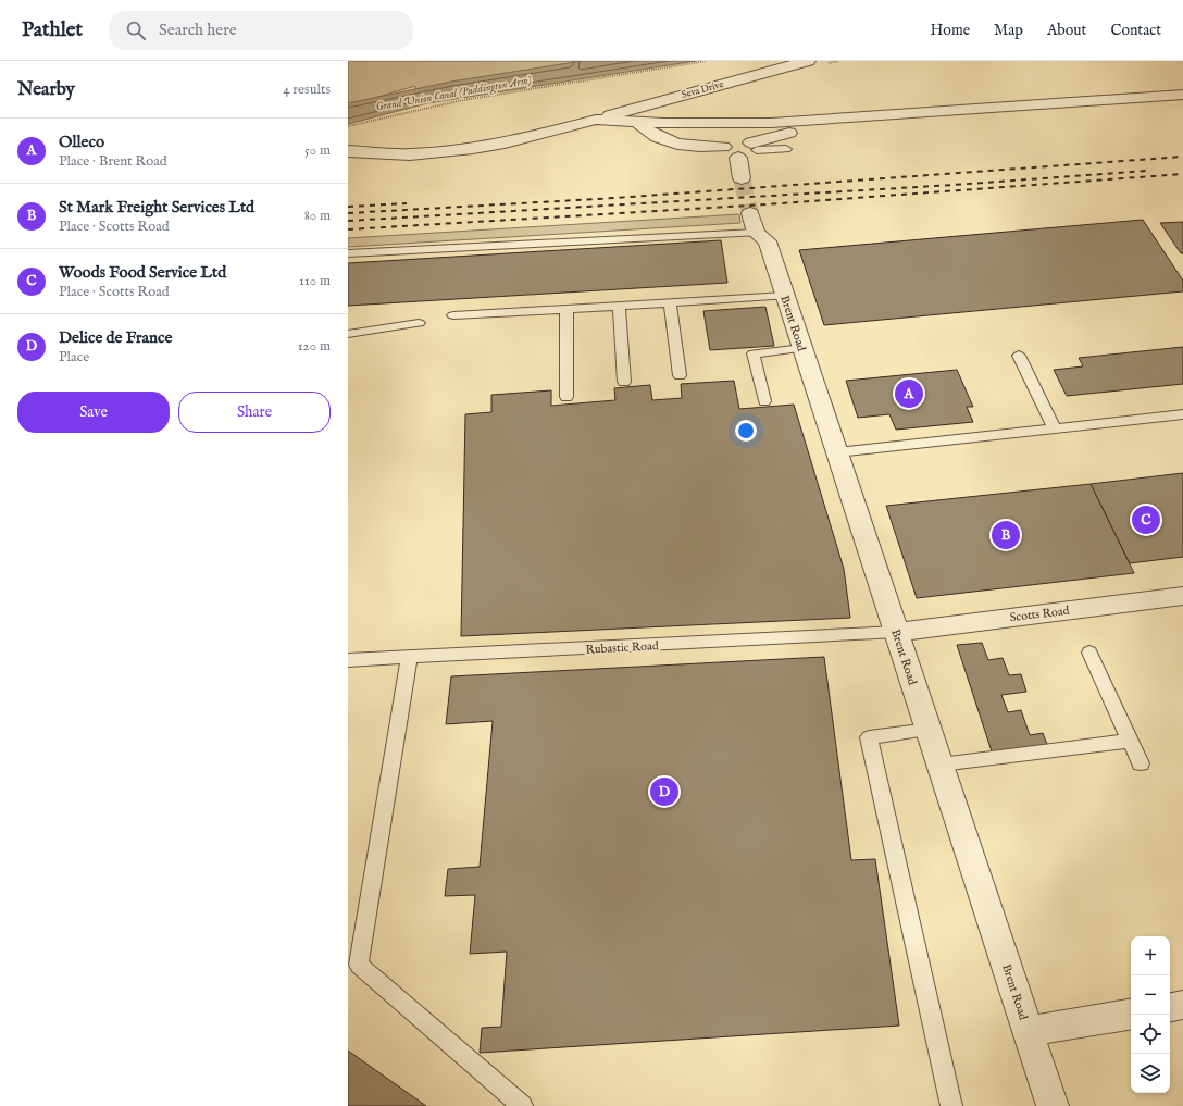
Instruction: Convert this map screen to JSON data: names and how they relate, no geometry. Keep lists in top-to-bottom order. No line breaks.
{"streets":{"street":["Seva Drive","Brent Road","Scotts Road"],"lane":["Rubastic Road"]},"crossings":[["Brent Road","Scotts Road"],["Brent Road","Rubastic Road"],["Scotts Road","Rubastic Road"]],"water":["Grand Union Canal (Paddington Arm)"],"page":{"header":"Pathlet","search":"Search here","nav":["Home","Map","About","Contact"],"heading":["Nearby","4 results"],"list":[{"mark":"A","name":"Olleco","note":"Place · Brent Road","value":"50 m"},{"mark":"B","name":"St Mark Freight Services Ltd","note":"Place · Scotts Road","value":"80 m"},{"mark":"C","name":"Woods Food Service Ltd","note":"Place · Scotts Road","value":"110 m"},{"mark":"D","name":"Delice de France","note":"Place","value":"120 m"}],"pins":["A","C","B","D"],"buttons":["Save","Share"],"map_buttons":["+","−"]}}
